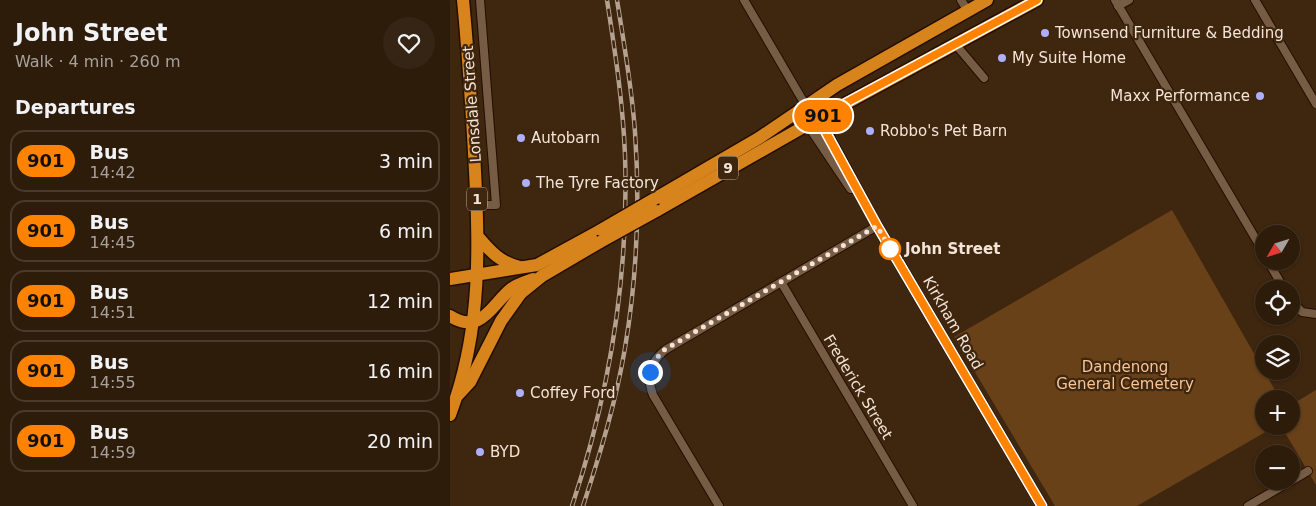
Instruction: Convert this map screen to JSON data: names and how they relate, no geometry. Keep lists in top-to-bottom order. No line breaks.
{"streets":{"highway":["Lonsdale Street","9","1","Kirkham Road"],"street":["Frederick Street"]},"crossings":[["Lonsdale Street","9"],["9","Kirkham Road"]],"parks":["Dandenong General Cemetery"],"places":["Townsend Furniture & Bedding","My Suite Home","Maxx Performance","Robbo's Pet Barn","Autobarn","The Tyre Factory","John Street","Coffey Ford","BYD"],"lines":["bus line 901"],"north":"bottom left","page":{"heading":[["John Street","Walk · 4 min · 260 m"],"Departures"],"on_map":"901","list":[{"mark":"901","name":"Bus","note":"14:42","value":"3 min"},{"mark":"901","name":"Bus","note":"14:45","value":"6 min"},{"mark":"901","name":"Bus","note":"14:51","value":"12 min"},{"mark":"901","name":"Bus","note":"14:55","value":"16 min"},{"mark":"901","name":"Bus","note":"14:59","value":"20 min"}],"map_buttons":["+","−"]}}
